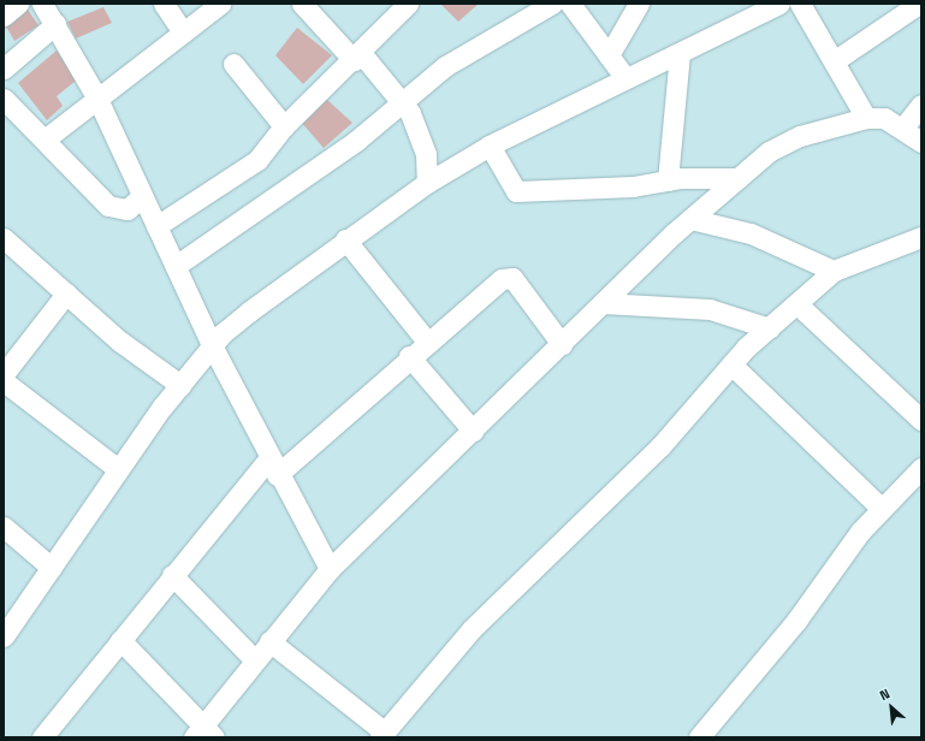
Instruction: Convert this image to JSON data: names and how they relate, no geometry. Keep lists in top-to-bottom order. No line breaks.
{"north":"top left"}
